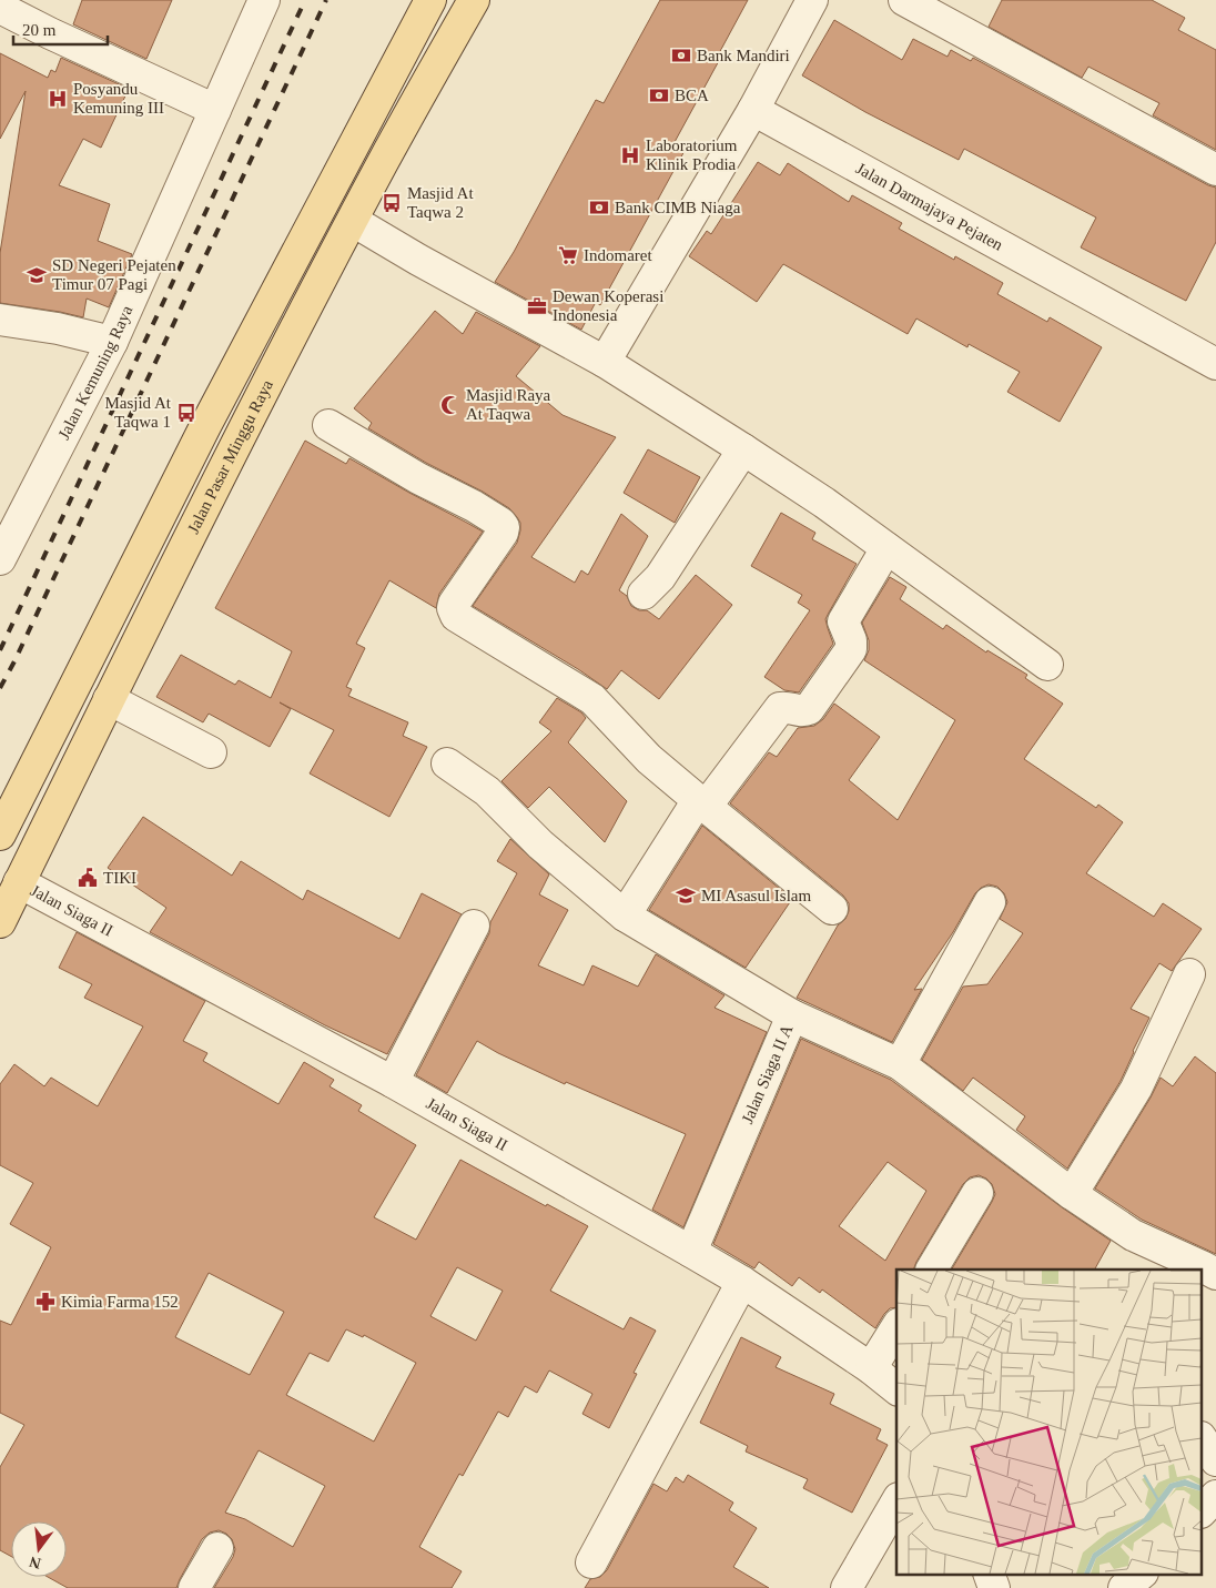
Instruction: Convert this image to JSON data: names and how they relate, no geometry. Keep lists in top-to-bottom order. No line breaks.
{"streets":{"main road":["Jalan Pasar Minggu Raya"],"street":["Jalan Darmajaya Pejaten","Jalan Kemuning Raya","Jalan Siaga II","Jalan Siaga II A"]},"crossings":[["Jalan Pasar Minggu Raya","Jalan Siaga II"],["Jalan Siaga II","Jalan Siaga II A"]],"places":{"bank":["Bank Mandiri","BCA","Bank CIMB Niaga"],"hospital":["Posyandu Kemuning III","Laboratorium Klinik Prodia"],"bus stop":["Masjid At Taqwa 2","Masjid At Taqwa 1"],"supermarket":["Indomaret"],"school or university":["SD Negeri Pejaten Timur 07 Pagi","MI Asasul Islam"],"office":["Dewan Koperasi Indonesia"],"mosque":["Masjid Raya At Taqwa"],"public building":["TIKI"],"pharmacy":["Kimia Farma 152"]},"scale_bar":"20 m","north":"bottom"}
